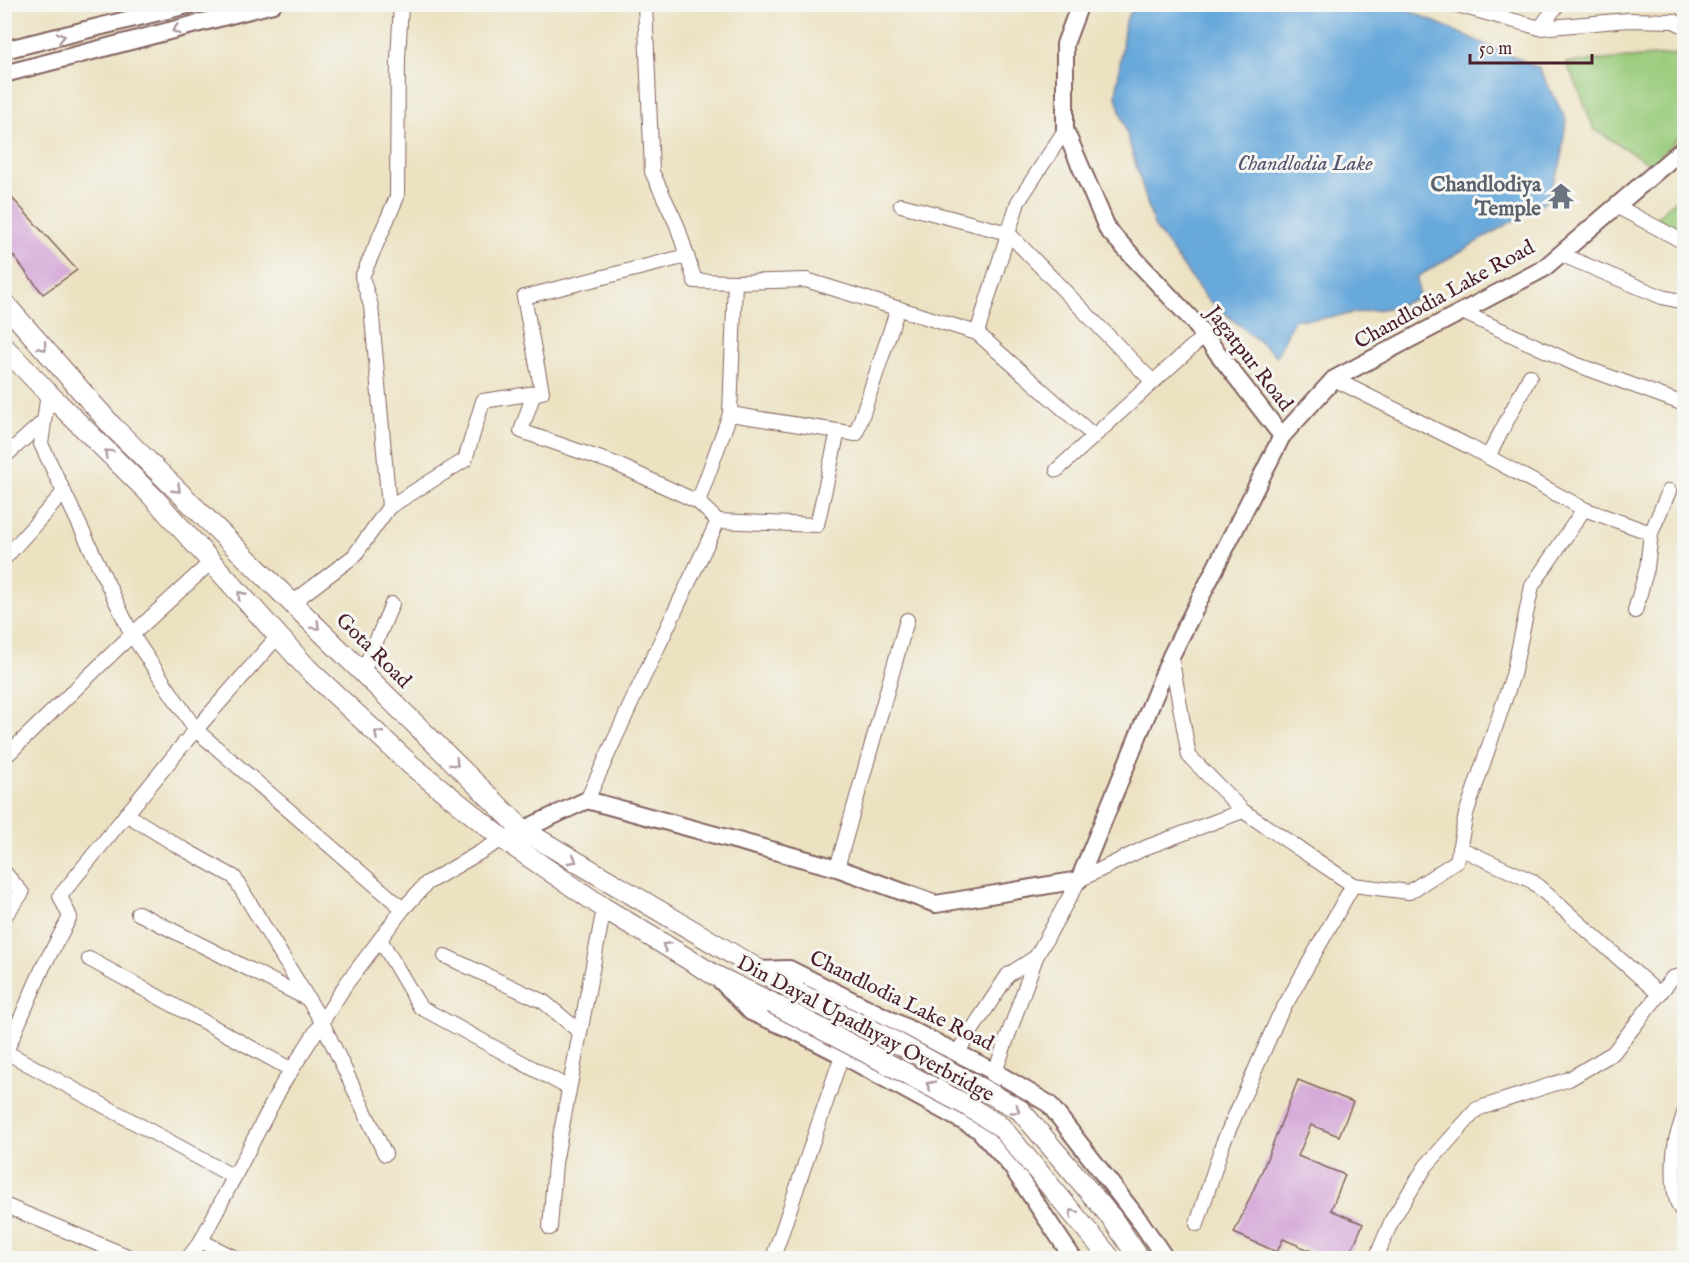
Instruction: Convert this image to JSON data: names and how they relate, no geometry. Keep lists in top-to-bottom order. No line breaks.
{"streets":{"main road":["Gota Road","Din Dayal Upadhyay Overbridge"],"street":["Chandlodia Lake Road","Jagatpur Road"]},"crossings":[["Chandlodia Lake Road","Jagatpur Road"],["Chandlodia Lake Road","Gota Road"],["Chandlodia Lake Road","Din Dayal Upadhyay Overbridge"],["Gota Road","Din Dayal Upadhyay Overbridge"]],"water":["Chandlodia Lake"],"places":{"temple":["Chandlodiya Temple"]},"scale_bar":"50 m"}
